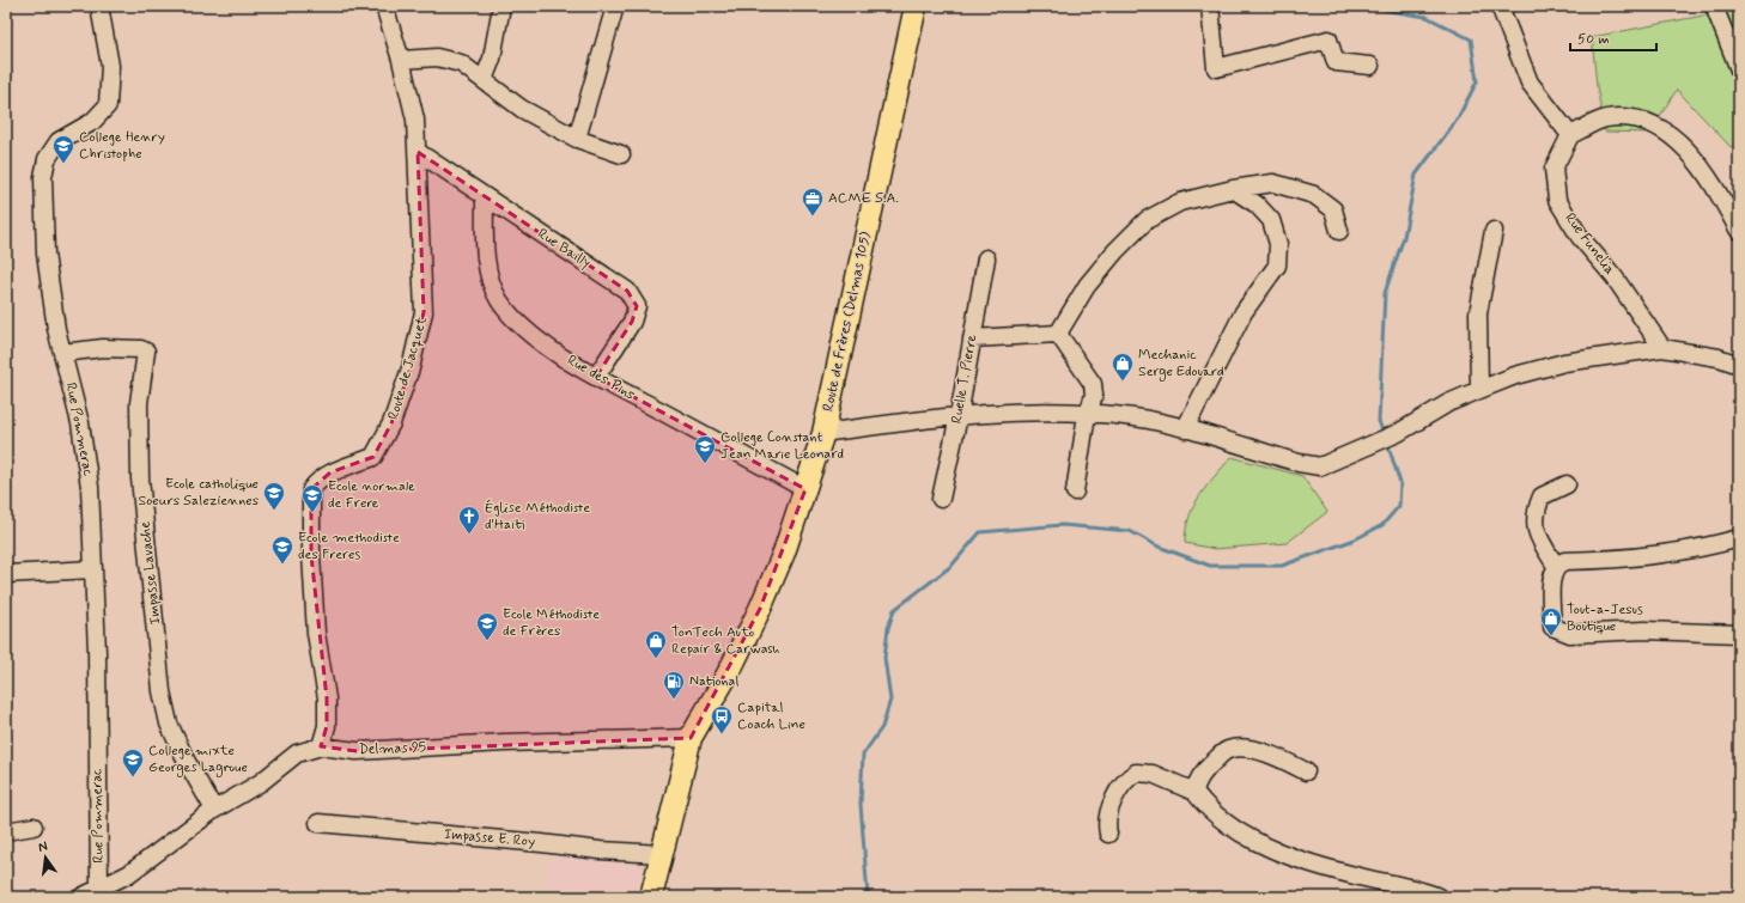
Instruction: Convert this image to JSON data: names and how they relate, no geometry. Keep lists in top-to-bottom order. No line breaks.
{"streets":{"main road":["Route de Frères (Delmas 105)"],"street":["Rue Funelia","Rue Bailly","Route de Jacquet","Rue des Pins","Ruelle T. Pierre","Rue Pommerac","Impasse Lavache","Delmas 95","Impasse E. Roy"]},"crossings":[["Rue Bailly","Route de Jacquet"],["Rue Bailly","Rue des Pins"],["Route de Frères (Delmas 105)","Rue des Pins"],["Route de Frères (Delmas 105)","Delmas 95"],["Route de Frères (Delmas 105)","Impasse E. Roy"],["Route de Jacquet","Delmas 95"],["Rue Pommerac","Impasse Lavache"],["Rue Pommerac","Delmas 95"],["Impasse Lavache","Delmas 95"]],"places":{"school or university":["College Henry Christophe","College Constant Jean Marie Leonard","Ecole catholique Soeurs Saleziennes","Ecole normale de Frere","Ecole methodiste des Freres","Ecole Méthodiste de Frères","College mixte Georges Lagroue"],"office":["ACME S.A."],"shop":["Mechanic Serge Edouard","Tout-a-Jesus Boutique","TonTech Auto Repair & Carwash"],"church":["Église Méthodiste d'Haïti"],"fuel station":["National"],"bus stop":["Capital Coach Line"]},"scale_bar":"50 m","north":"top"}
